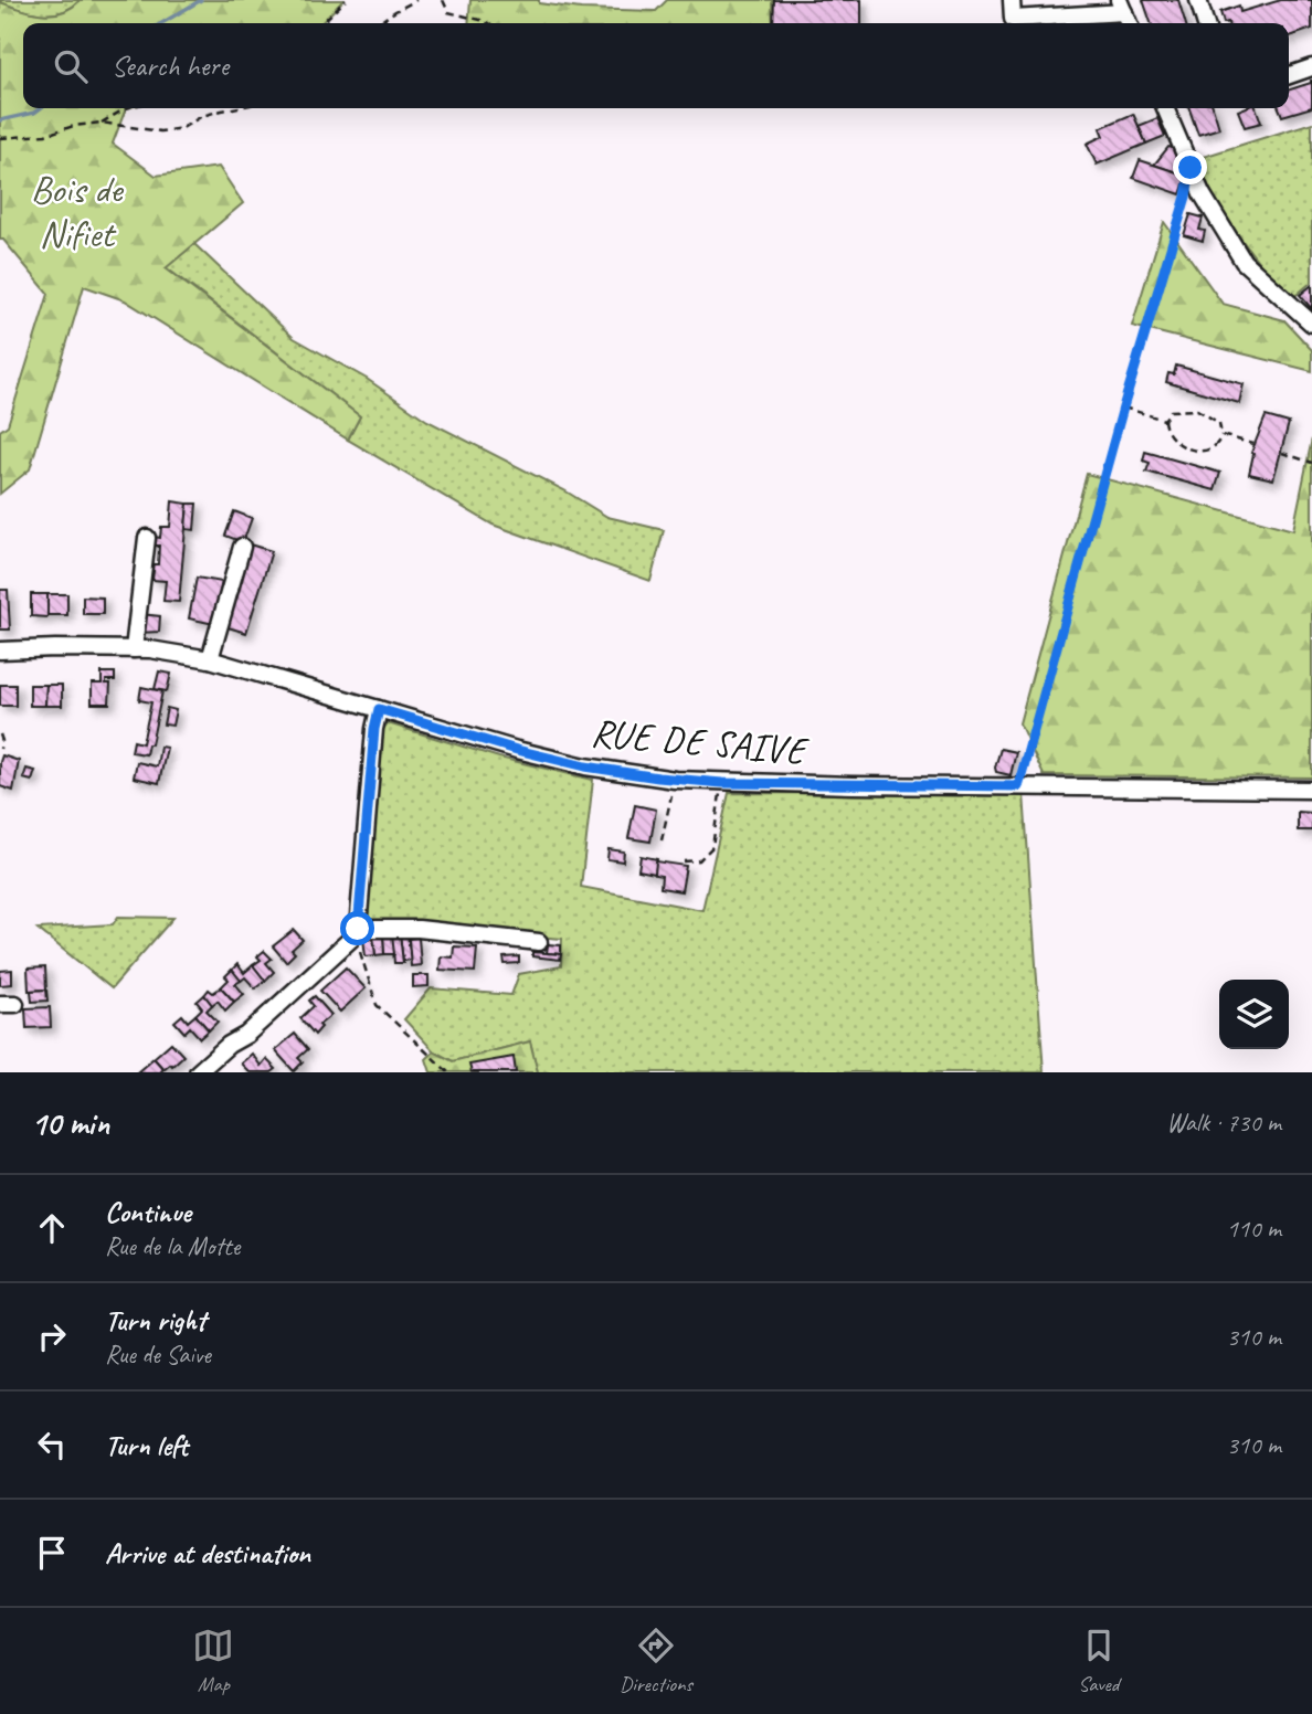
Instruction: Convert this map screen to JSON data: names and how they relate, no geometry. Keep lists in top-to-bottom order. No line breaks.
{"streets":{"street":["RUE DE SAIVE"]},"parks":["Bois de Nifiet"],"page":{"search":"Search here","heading":["10 min","Walk · 730 m"],"list":[["Continue","Rue de la Motte","110 m"],["Turn right","Rue de Saive","310 m"],["Turn left","310 m"],"Arrive at destination"],"nav":["Map","Directions","Saved"]}}
